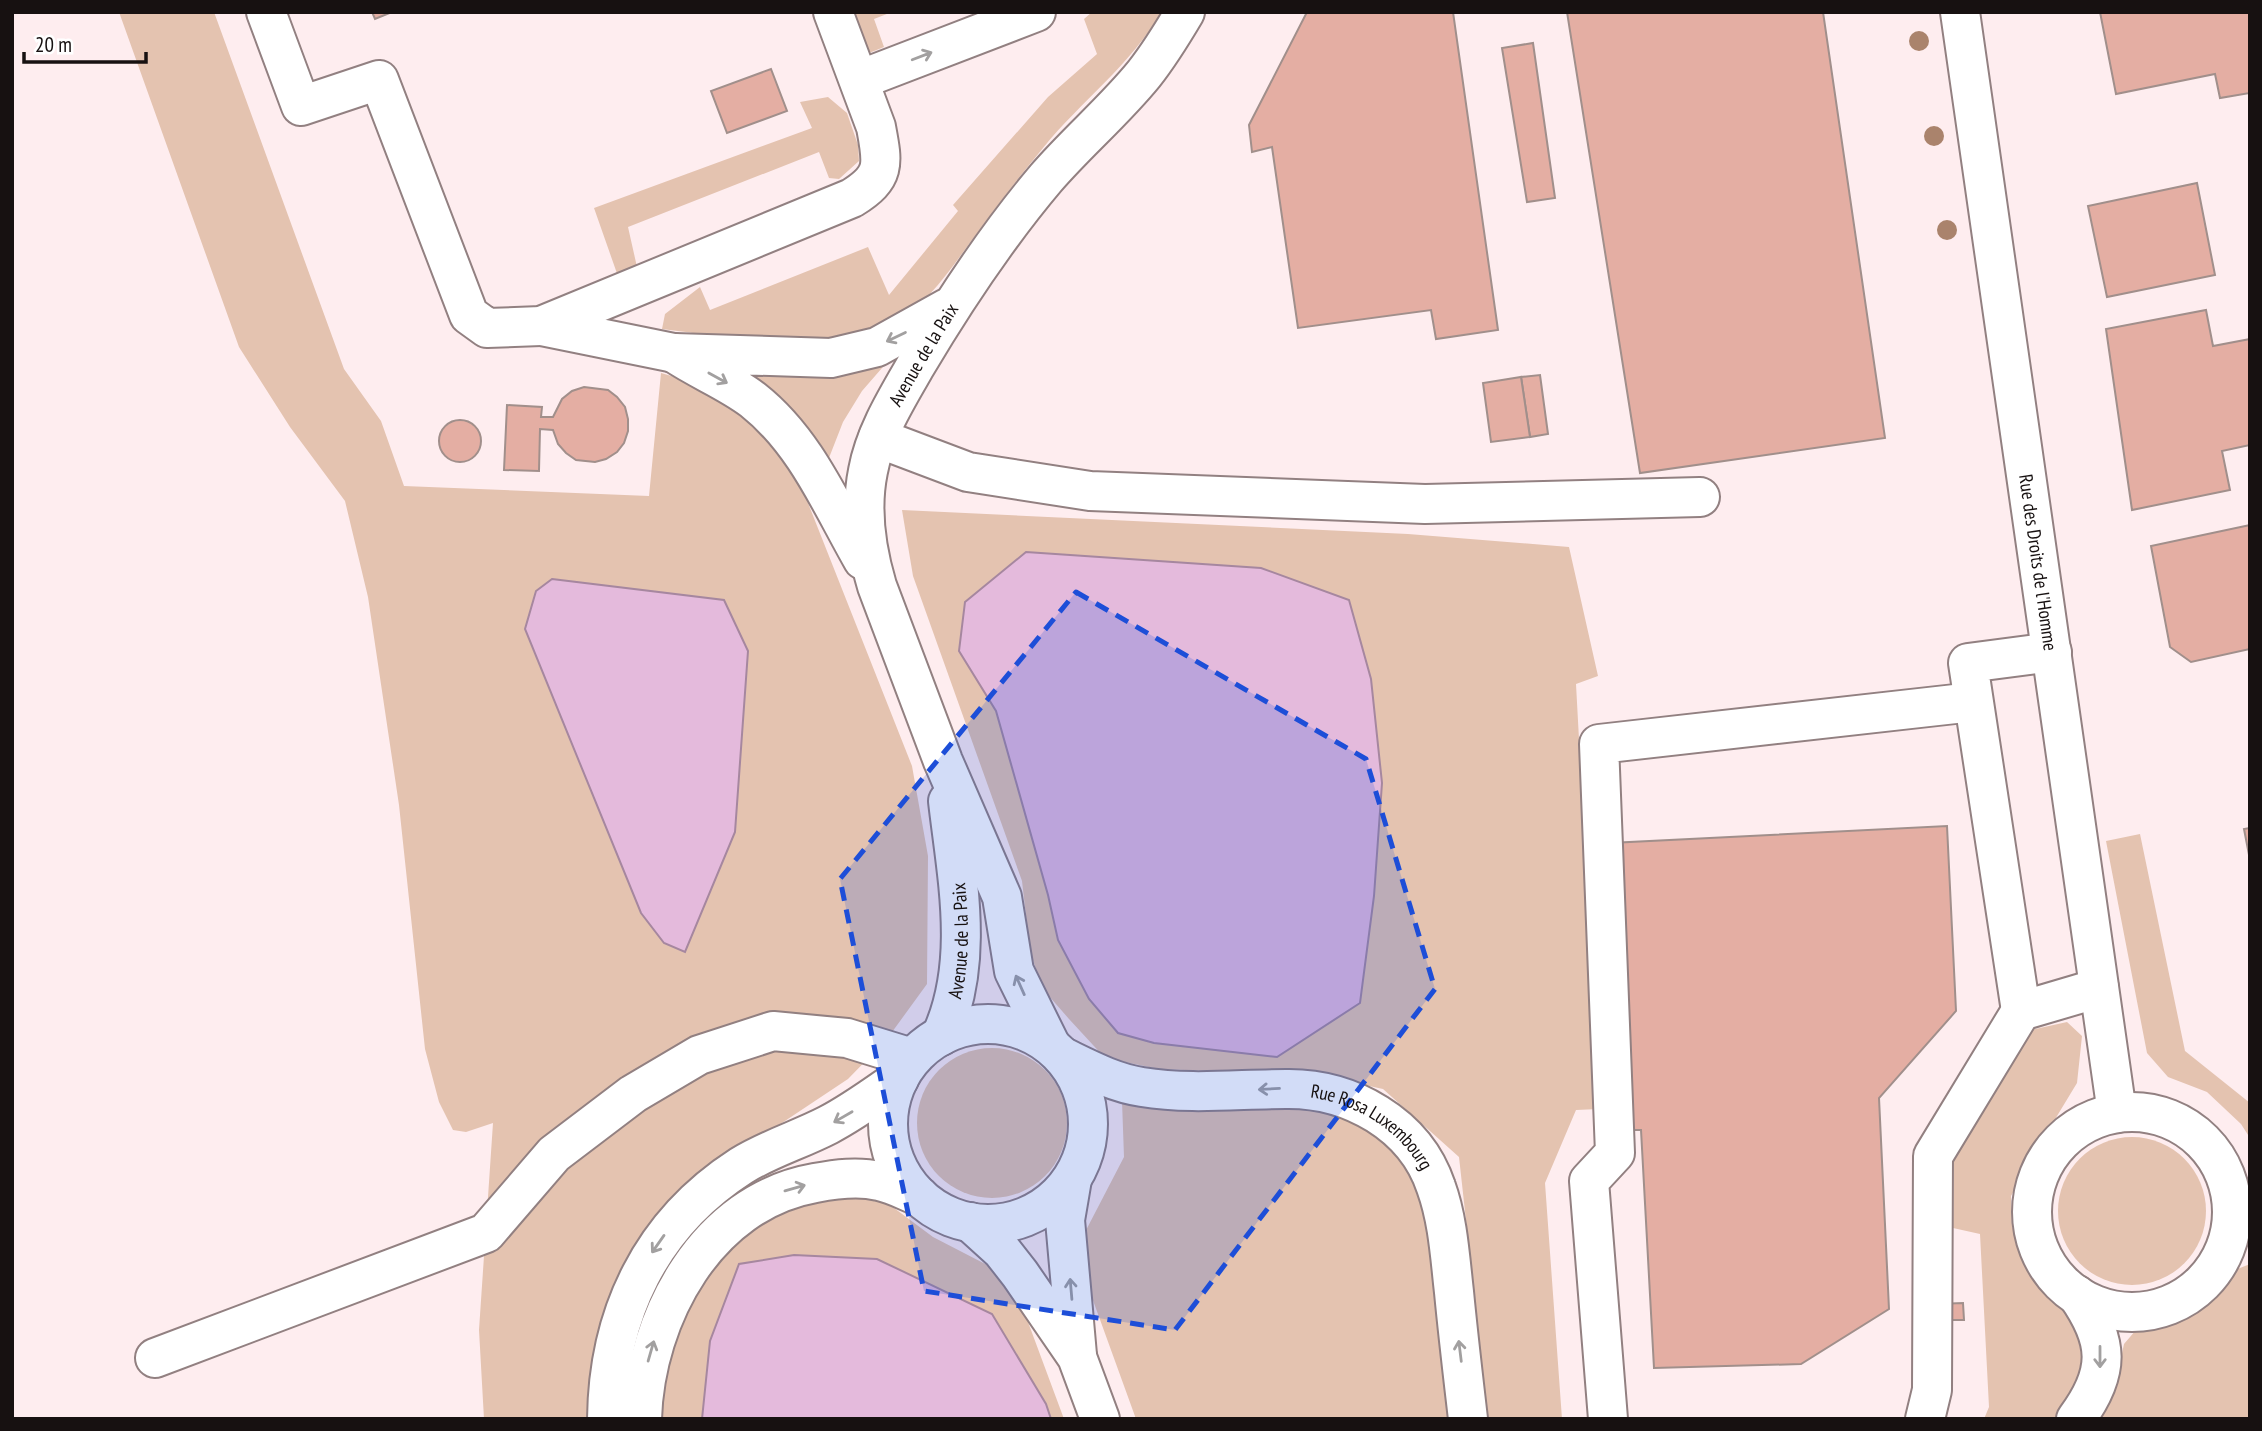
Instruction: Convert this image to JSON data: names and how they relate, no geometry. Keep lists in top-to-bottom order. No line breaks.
{"streets":{"main road":["Avenue de la Paix","Rue des Droits de l'Homme","Rue Rosa Luxembourg"]},"crossings":[["Avenue de la Paix","Rue Rosa Luxembourg"]],"one_way":["Rue Rosa Luxembourg"],"scale_bar":"20 m"}
